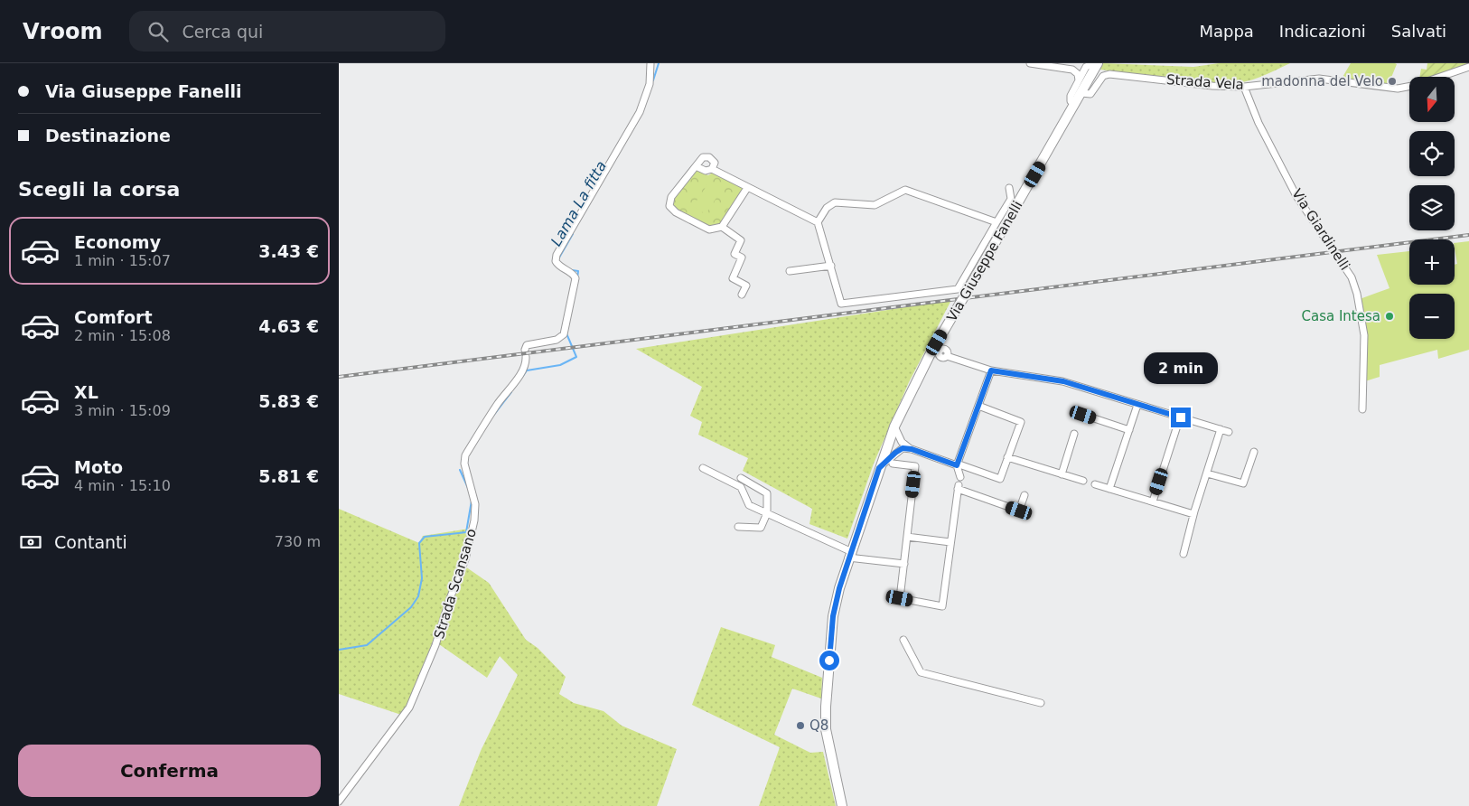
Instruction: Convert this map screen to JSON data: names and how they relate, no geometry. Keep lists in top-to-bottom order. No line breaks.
{"streets":{"main road":["Via Giuseppe Fanelli"],"street":["Strada Vela","Via Giardinelli","Strada Scansano"]},"crossings":[["Strada Vela","Via Giardinelli"],["Strada Vela","Via Giuseppe Fanelli"]],"water":["Lama La fitta"],"places":["madonna del Velo","Casa Intesa","Q8"],"north":"bottom","page":{"header":"Vroom","search":"Cerca qui","nav":["Mappa","Indicazioni","Salvati"],"banner":["Via Giuseppe Fanelli","Destinazione"],"map_buttons":["+","−"],"heading":"Scegli la corsa","list":[{"name":"Economy","note":"1 min · 15:07","value":"3.43 €"},{"name":"Comfort","note":"2 min · 15:08","value":"4.63 €"},{"name":"XL","note":"3 min · 15:09","value":"5.83 €"},{"name":"Moto","note":"4 min · 15:10","value":"5.81 €"}],"bubble":"2 min","pay":["Contanti","730 m"],"buttons":"Conferma"}}
